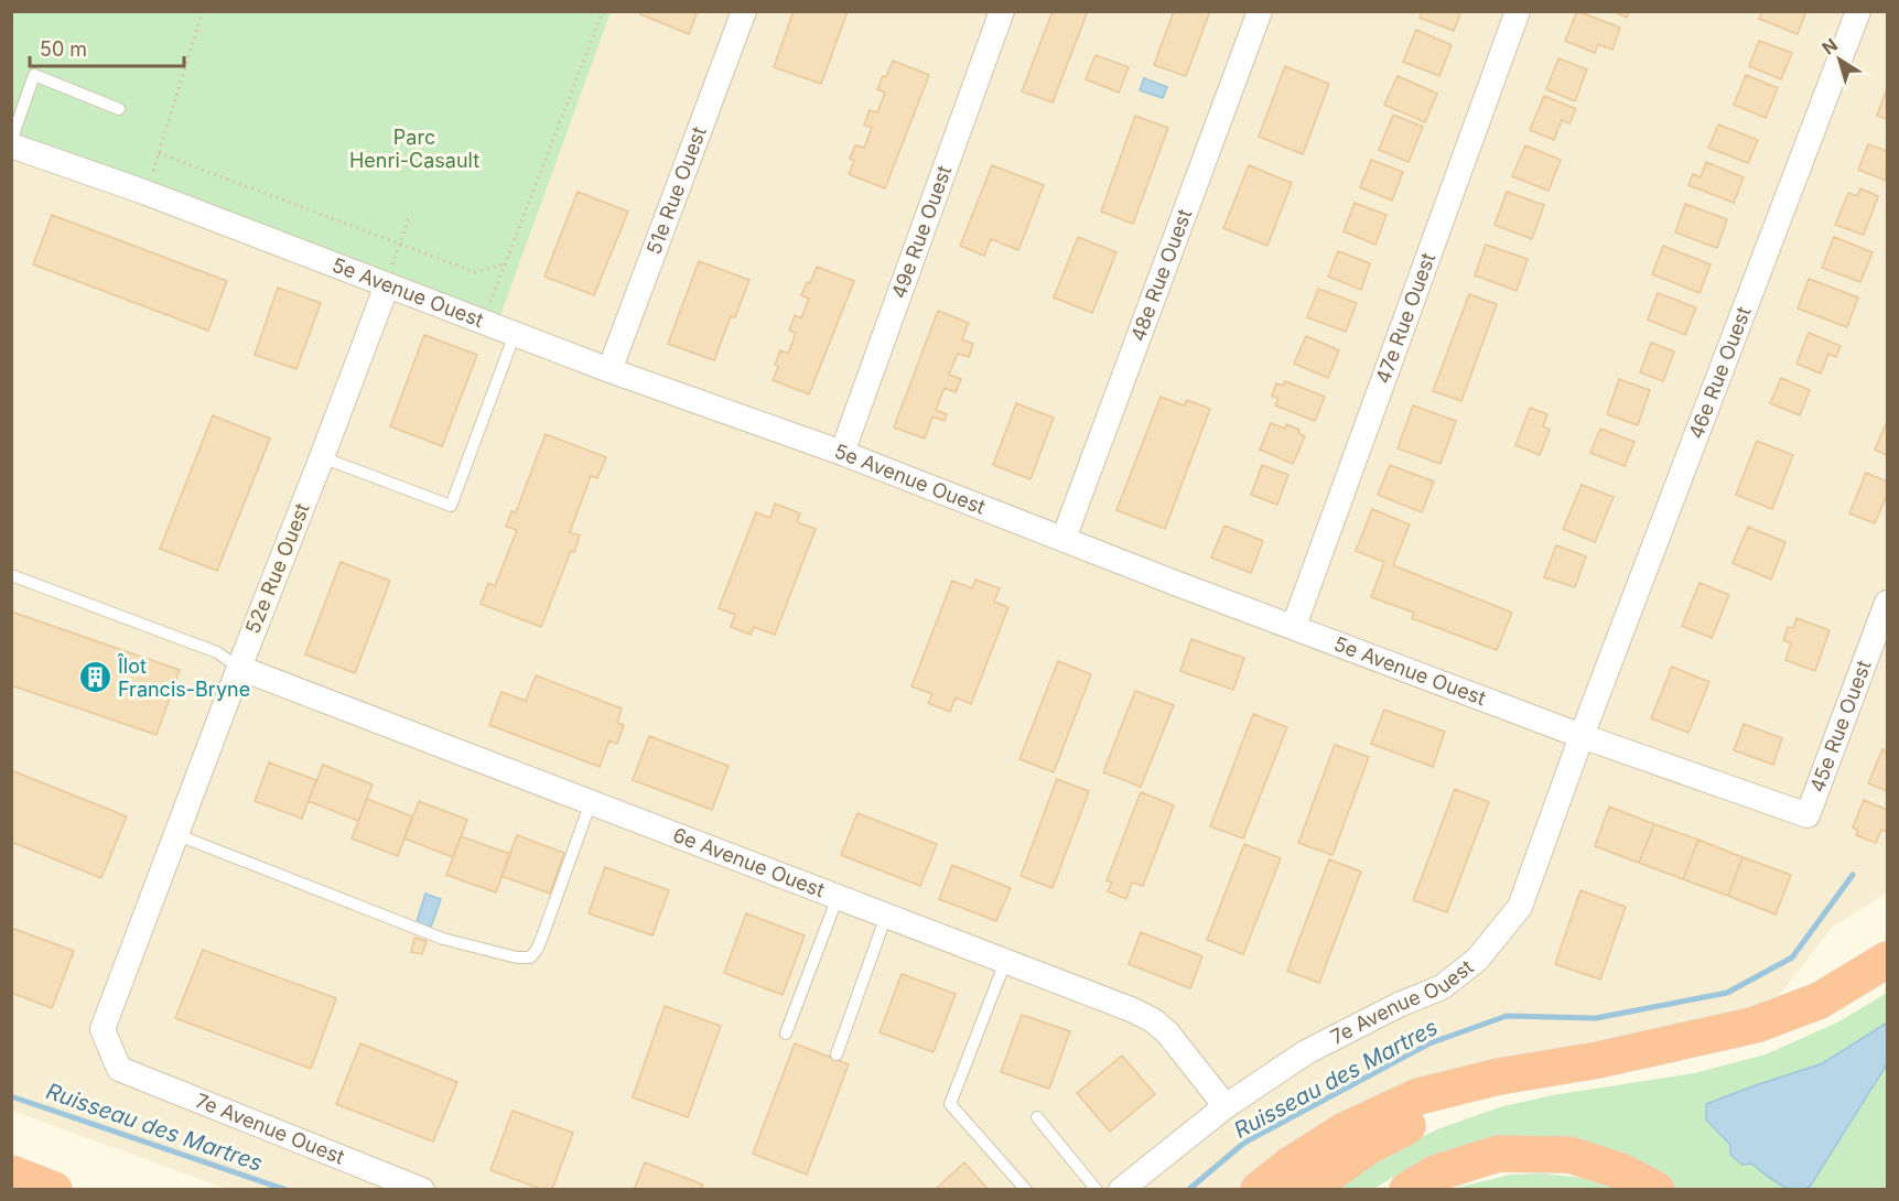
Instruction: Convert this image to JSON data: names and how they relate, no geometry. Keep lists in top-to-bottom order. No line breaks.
{"streets":{"street":["51e Rue Ouest","49e Rue Ouest","48e Rue Ouest","5e Avenue Ouest","47e Rue Ouest","46e Rue Ouest","52e Rue Ouest","45e Rue Ouest","6e Avenue Ouest","7e Avenue Ouest"]},"crossings":[["51e Rue Ouest","5e Avenue Ouest"],["49e Rue Ouest","5e Avenue Ouest"],["48e Rue Ouest","5e Avenue Ouest"],["5e Avenue Ouest","47e Rue Ouest"],["5e Avenue Ouest","46e Rue Ouest"],["5e Avenue Ouest","52e Rue Ouest"],["5e Avenue Ouest","45e Rue Ouest"],["5e Avenue Ouest","7e Avenue Ouest"],["46e Rue Ouest","7e Avenue Ouest"],["52e Rue Ouest","6e Avenue Ouest"],["52e Rue Ouest","7e Avenue Ouest"],["6e Avenue Ouest","7e Avenue Ouest"]],"water":["Ruisseau des Martres"],"parks":["Parc Henri-Casault"],"places":{"building":["Îlot Francis-Bryne"]},"scale_bar":"50 m","north":"top left"}
